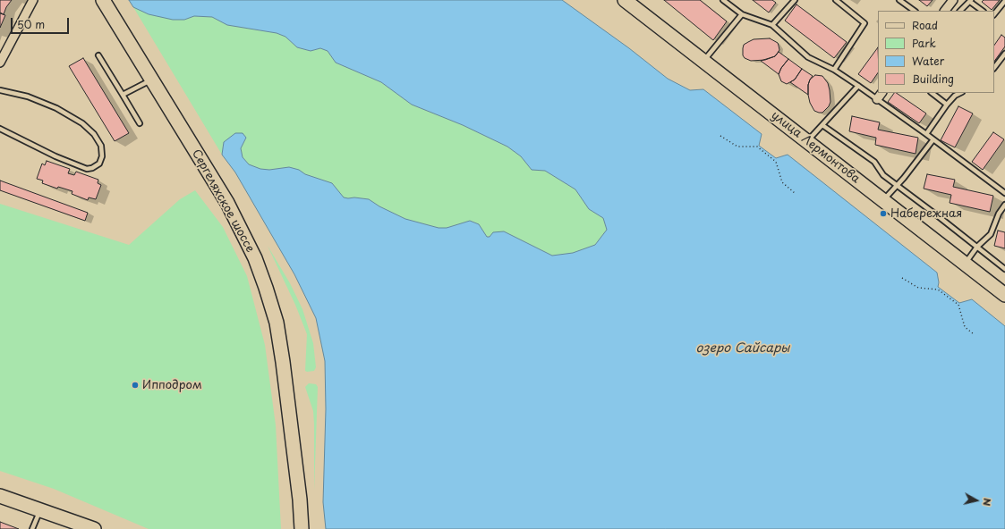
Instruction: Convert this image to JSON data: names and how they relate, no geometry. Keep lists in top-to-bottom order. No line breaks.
{"streets":{"main road":["улица Лермонтова","Сергеляхское шоссе"]},"water":["озеро Сайсары"],"places":["Набережная","Ипподром"],"legend":["Road","Park","Water","Building"],"scale_bar":"50 m","north":"right"}
